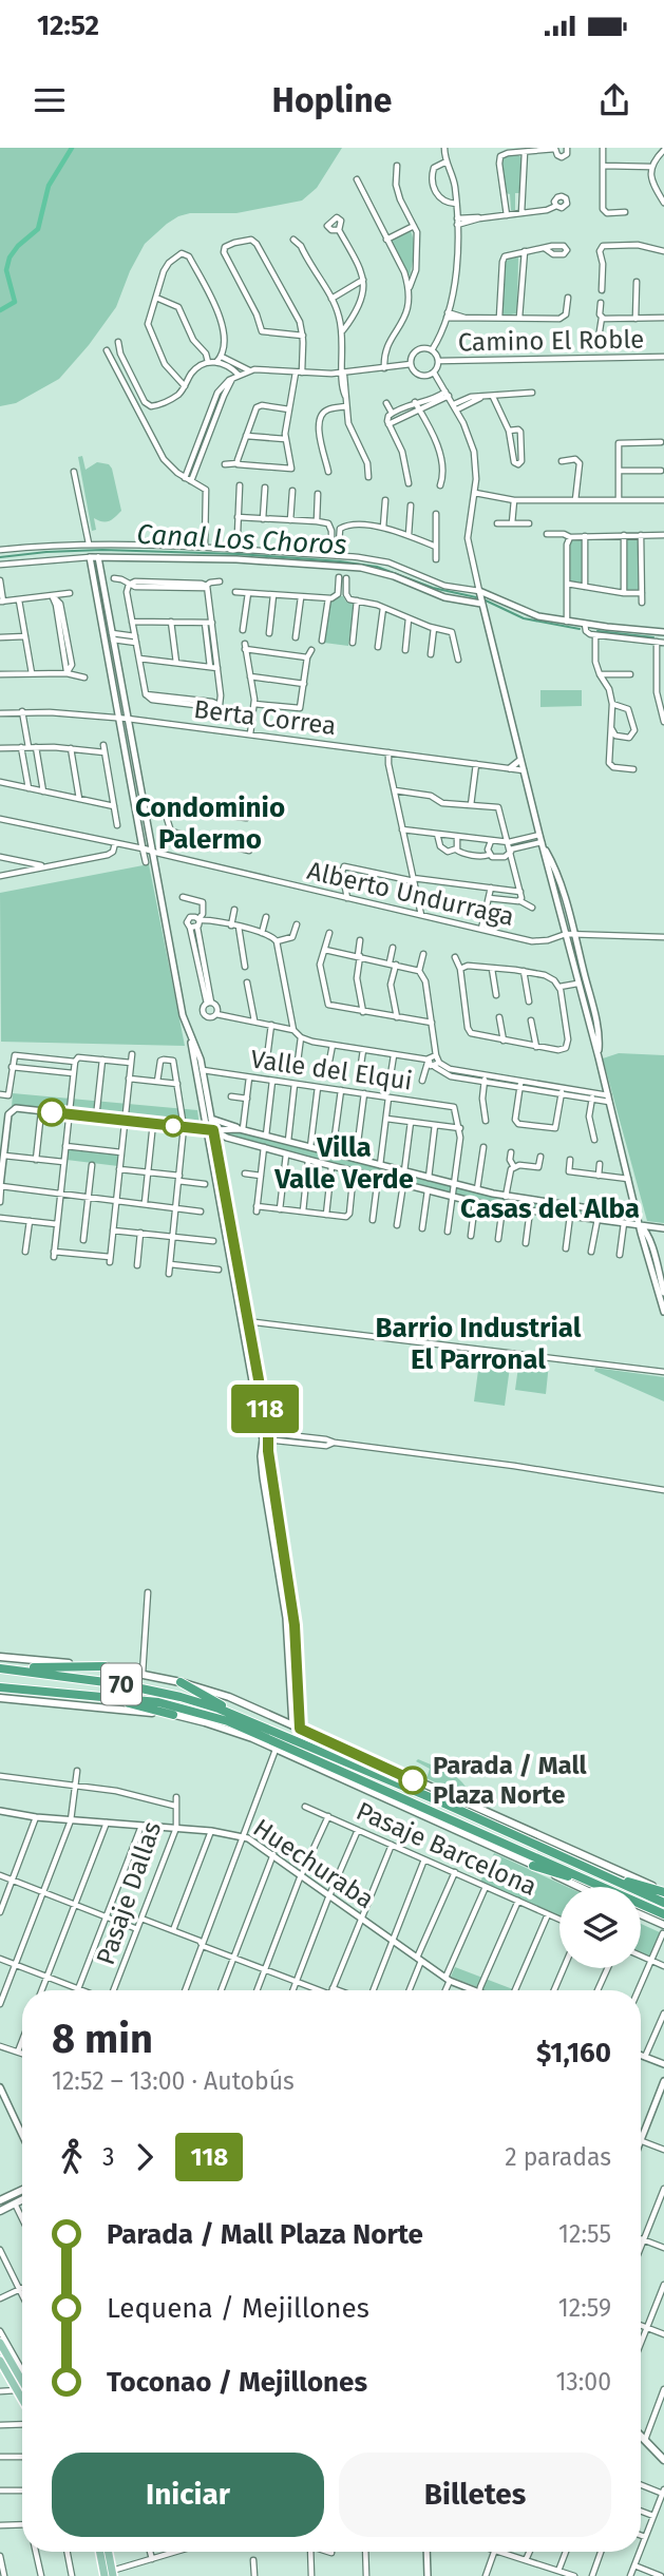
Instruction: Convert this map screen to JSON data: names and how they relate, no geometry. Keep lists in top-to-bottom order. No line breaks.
{"streets":{"highway":["70"],"street":["Camino El Roble","Berta Correa","Alberto Undurraga","Valle del Elqui","Pasaje Barcelona","Huechuraba","Pasaje Dallas"]},"crossings":[["Huechuraba","Pasaje Dallas"]],"districts":["Condominio Palermo","Villa Valle Verde","Casas del Alba","Barrio Industrial El Parronal"],"water":["Canal Los Choros"],"places":["Parada / Mall Plaza Norte"],"lines":["bus line 118"],"page":{"status":"12:52","header":"Hopline","on_map":"118","heading":["8 min","12:52 – 13:00 · Autobús","$1,160"],"legs":["3","118","2 paradas"],"list":[{"name":"Parada / Mall Plaza Norte","value":"12:55"},{"name":"Lequena / Mejillones","value":"12:59"},{"name":"Toconao / Mejillones","value":"13:00"}],"buttons":["Iniciar","Billetes"]}}
